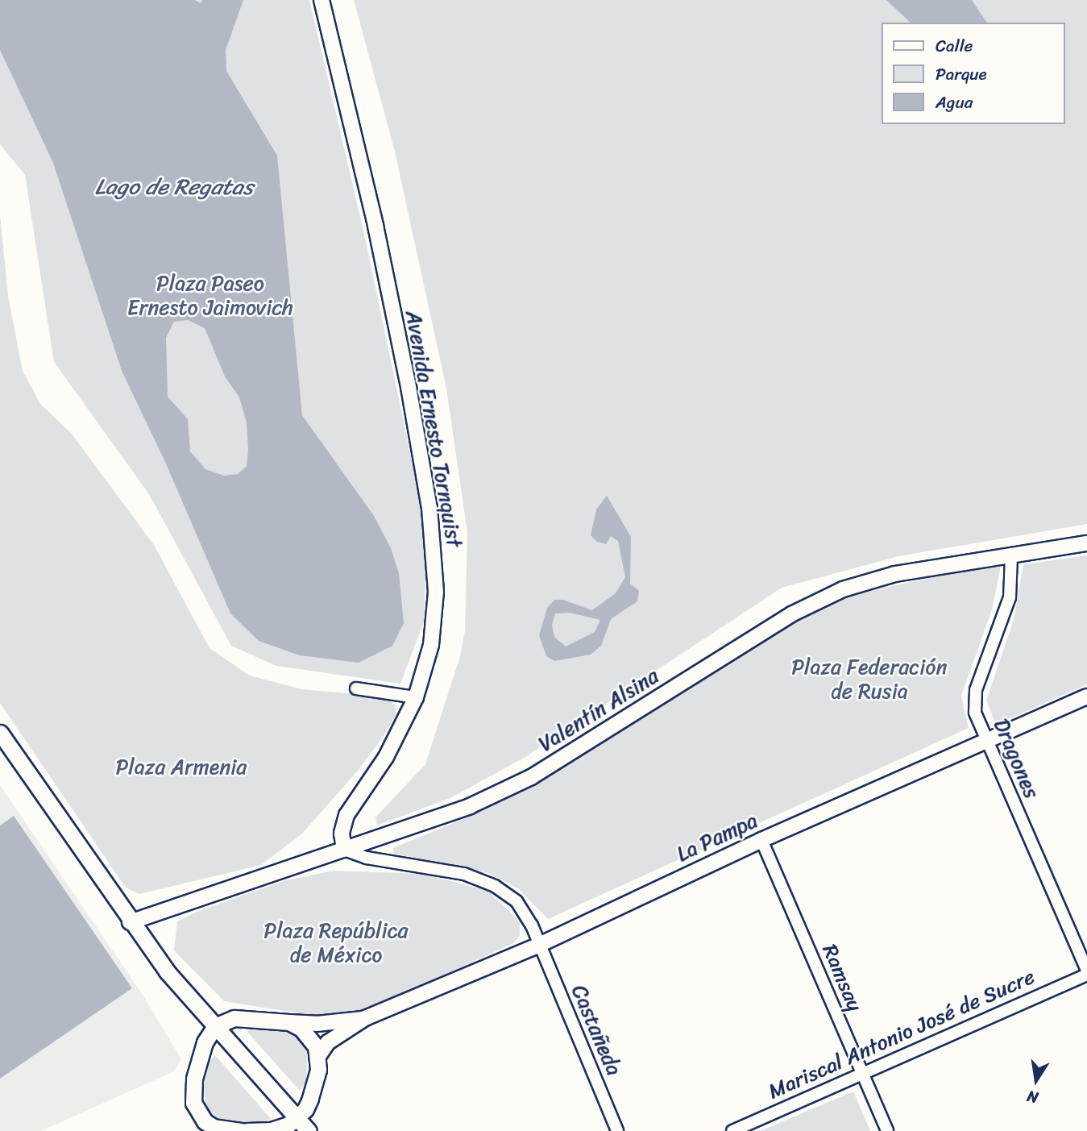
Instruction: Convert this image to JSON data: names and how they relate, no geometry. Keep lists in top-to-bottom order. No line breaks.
{"streets":{"street":["Avenida Ernesto Tornquist","Valentín Alsina","Dragones","La Pampa","Ramsay","Castañeda","Mariscal Antonio José de Sucre"]},"crossings":[["Avenida Ernesto Tornquist","Valentín Alsina"],["Avenida Ernesto Tornquist","Castañeda"],["Valentín Alsina","Dragones"],["Valentín Alsina","Castañeda"],["Dragones","La Pampa"],["La Pampa","Ramsay"],["La Pampa","Castañeda"],["Ramsay","Mariscal Antonio José de Sucre"]],"water":["Lago de Regatas"],"parks":["Plaza Paseo Ernesto Jaimovich","Plaza Federación de Rusia","Plaza Armenia","Plaza República de México"],"legend":["Calle","Parque","Agua"],"north":"bottom"}
